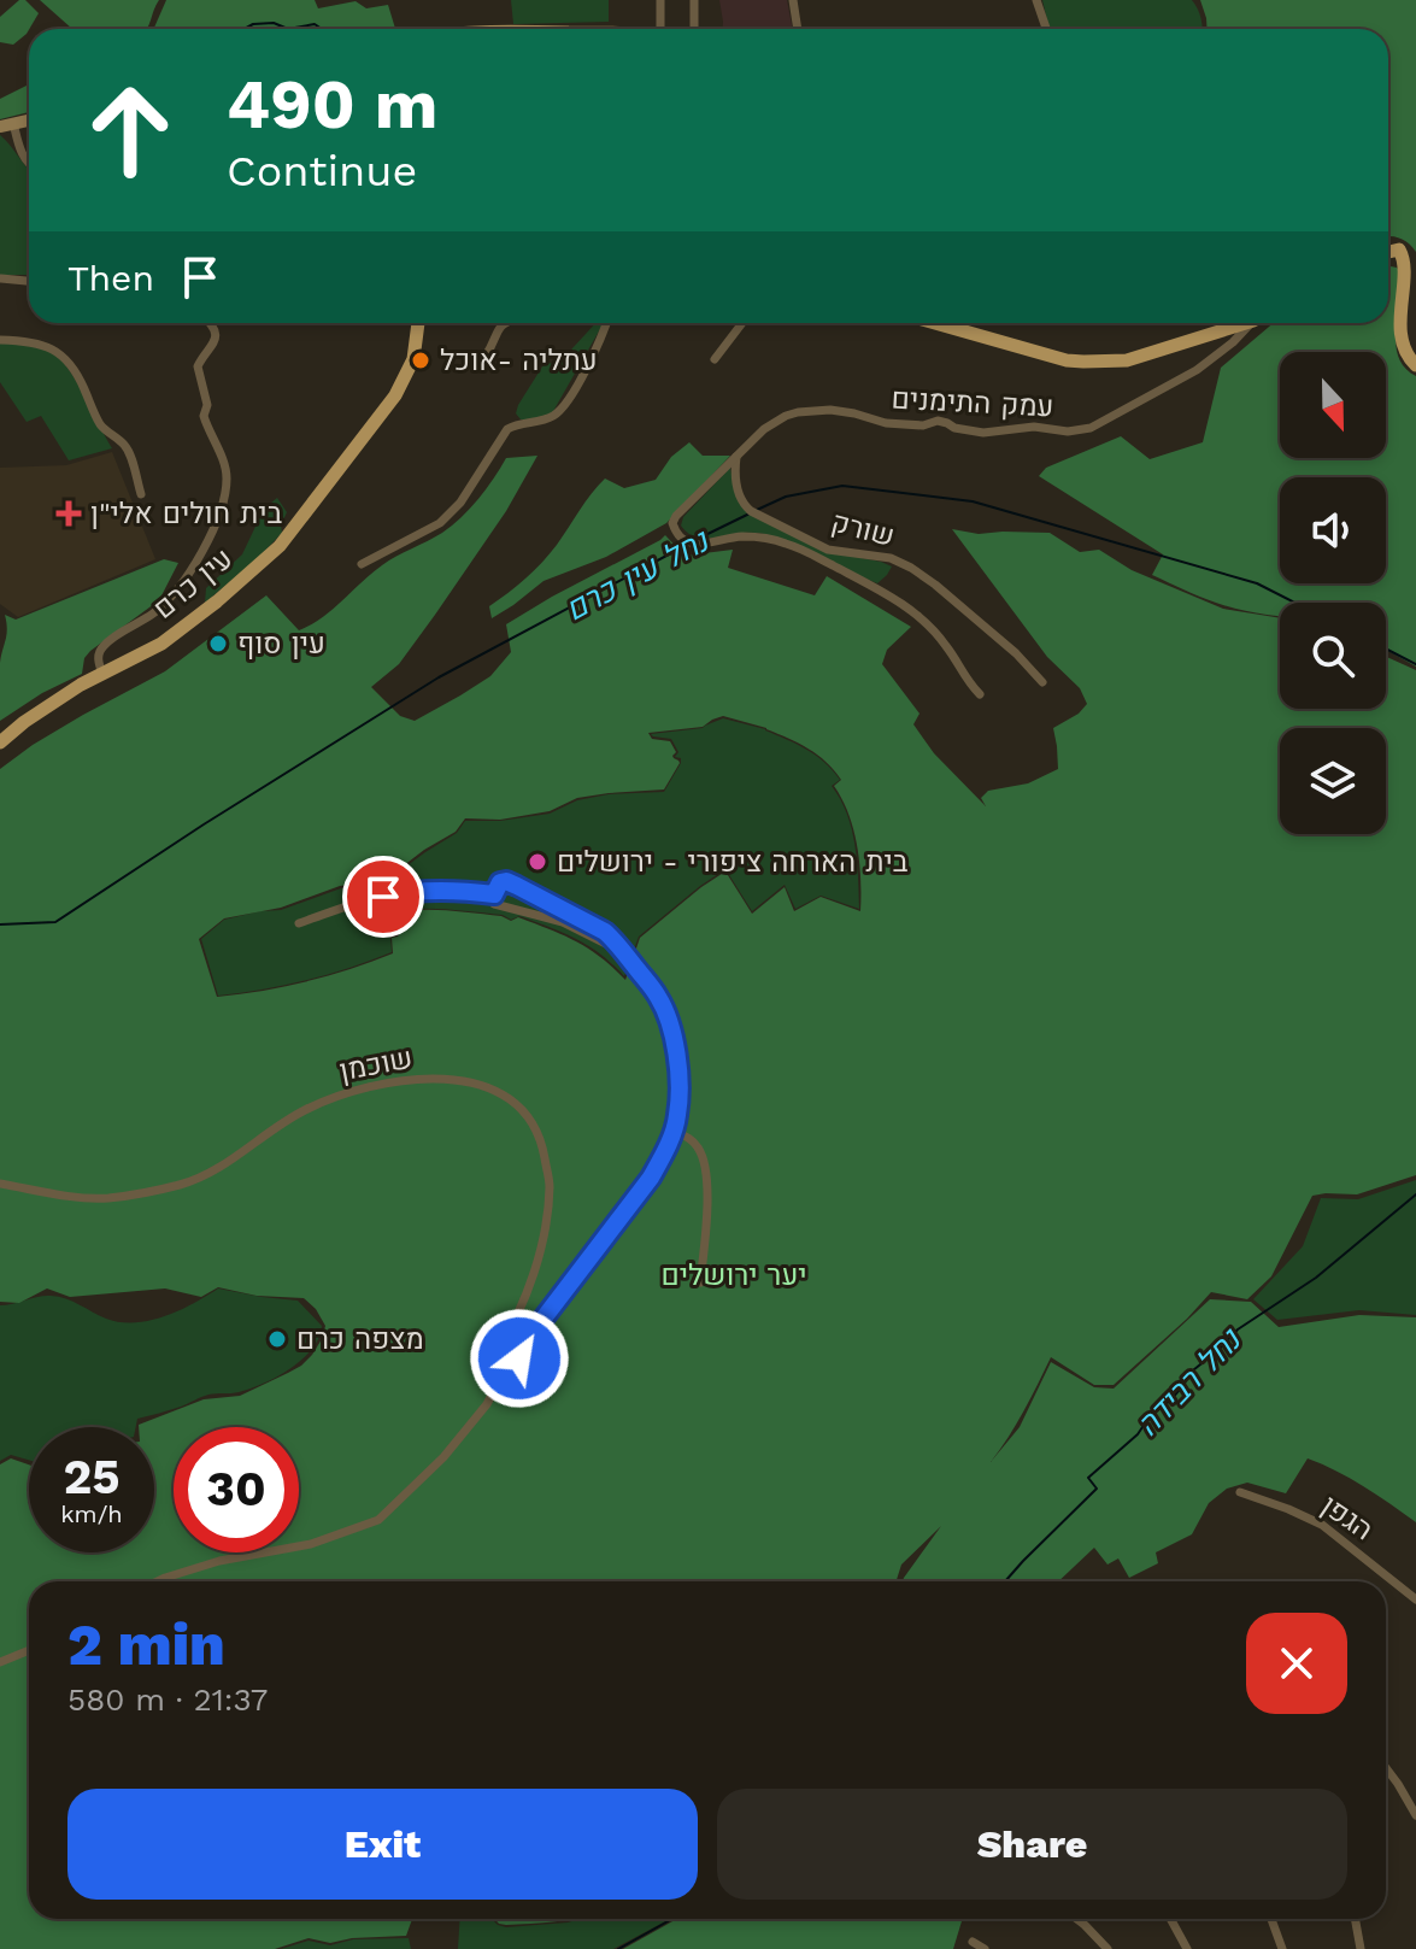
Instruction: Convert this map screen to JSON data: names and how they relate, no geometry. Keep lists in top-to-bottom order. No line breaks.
{"streets":{"main road":["עין כרם"],"street":["עמק התימנים","שורק","שוכמן","הגפן"]},"crossings":[["עמק התימנים","שורק"]],"water":["נחל עין כרם","נחל רבידה"],"parks":["יער ירושלים"],"places":{"other":["עתליה -אוכל","עין סוף","בית הארחה ציפורי - ירושלים","מצפה כרם"],"health":["בית חולים אלי\"ן"]},"north":"bottom","page":{"turn":["490 m","Continue"],"then":"Then","speed":"25 km/h","limit":"30","heading":["2 min","580 m · 21:37"],"buttons":["Exit","Share"]}}
